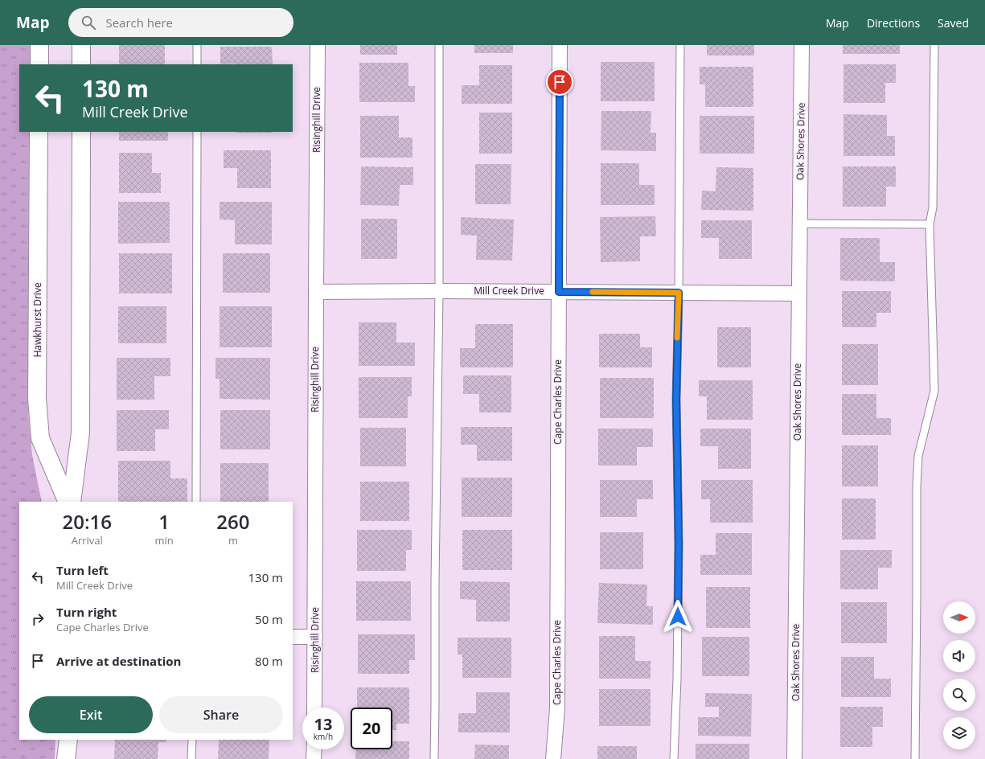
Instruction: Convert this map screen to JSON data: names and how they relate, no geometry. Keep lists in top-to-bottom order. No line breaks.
{"streets":{"street":["Risinghill Drive","Oak Shores Drive","Mill Creek Drive","Hawkhurst Drive","Cape Charles Drive"]},"crossings":[["Risinghill Drive","Mill Creek Drive"],["Oak Shores Drive","Mill Creek Drive"],["Mill Creek Drive","Cape Charles Drive"]],"north":"right","page":{"header":"Map","search":"Search here","nav":["Map","Directions","Saved"],"turn":["130 m","Mill Creek Drive"],"eta":["20:16","Arrival","1","min","260","m"],"list":[{"name":"Turn left","note":"Mill Creek Drive","value":"130 m"},{"name":"Turn right","note":"Cape Charles Drive","value":"50 m"},{"name":"Arrive at destination","value":"80 m"}],"buttons":["Exit","Share"],"speed":"13 km/h","limit":"20"}}
